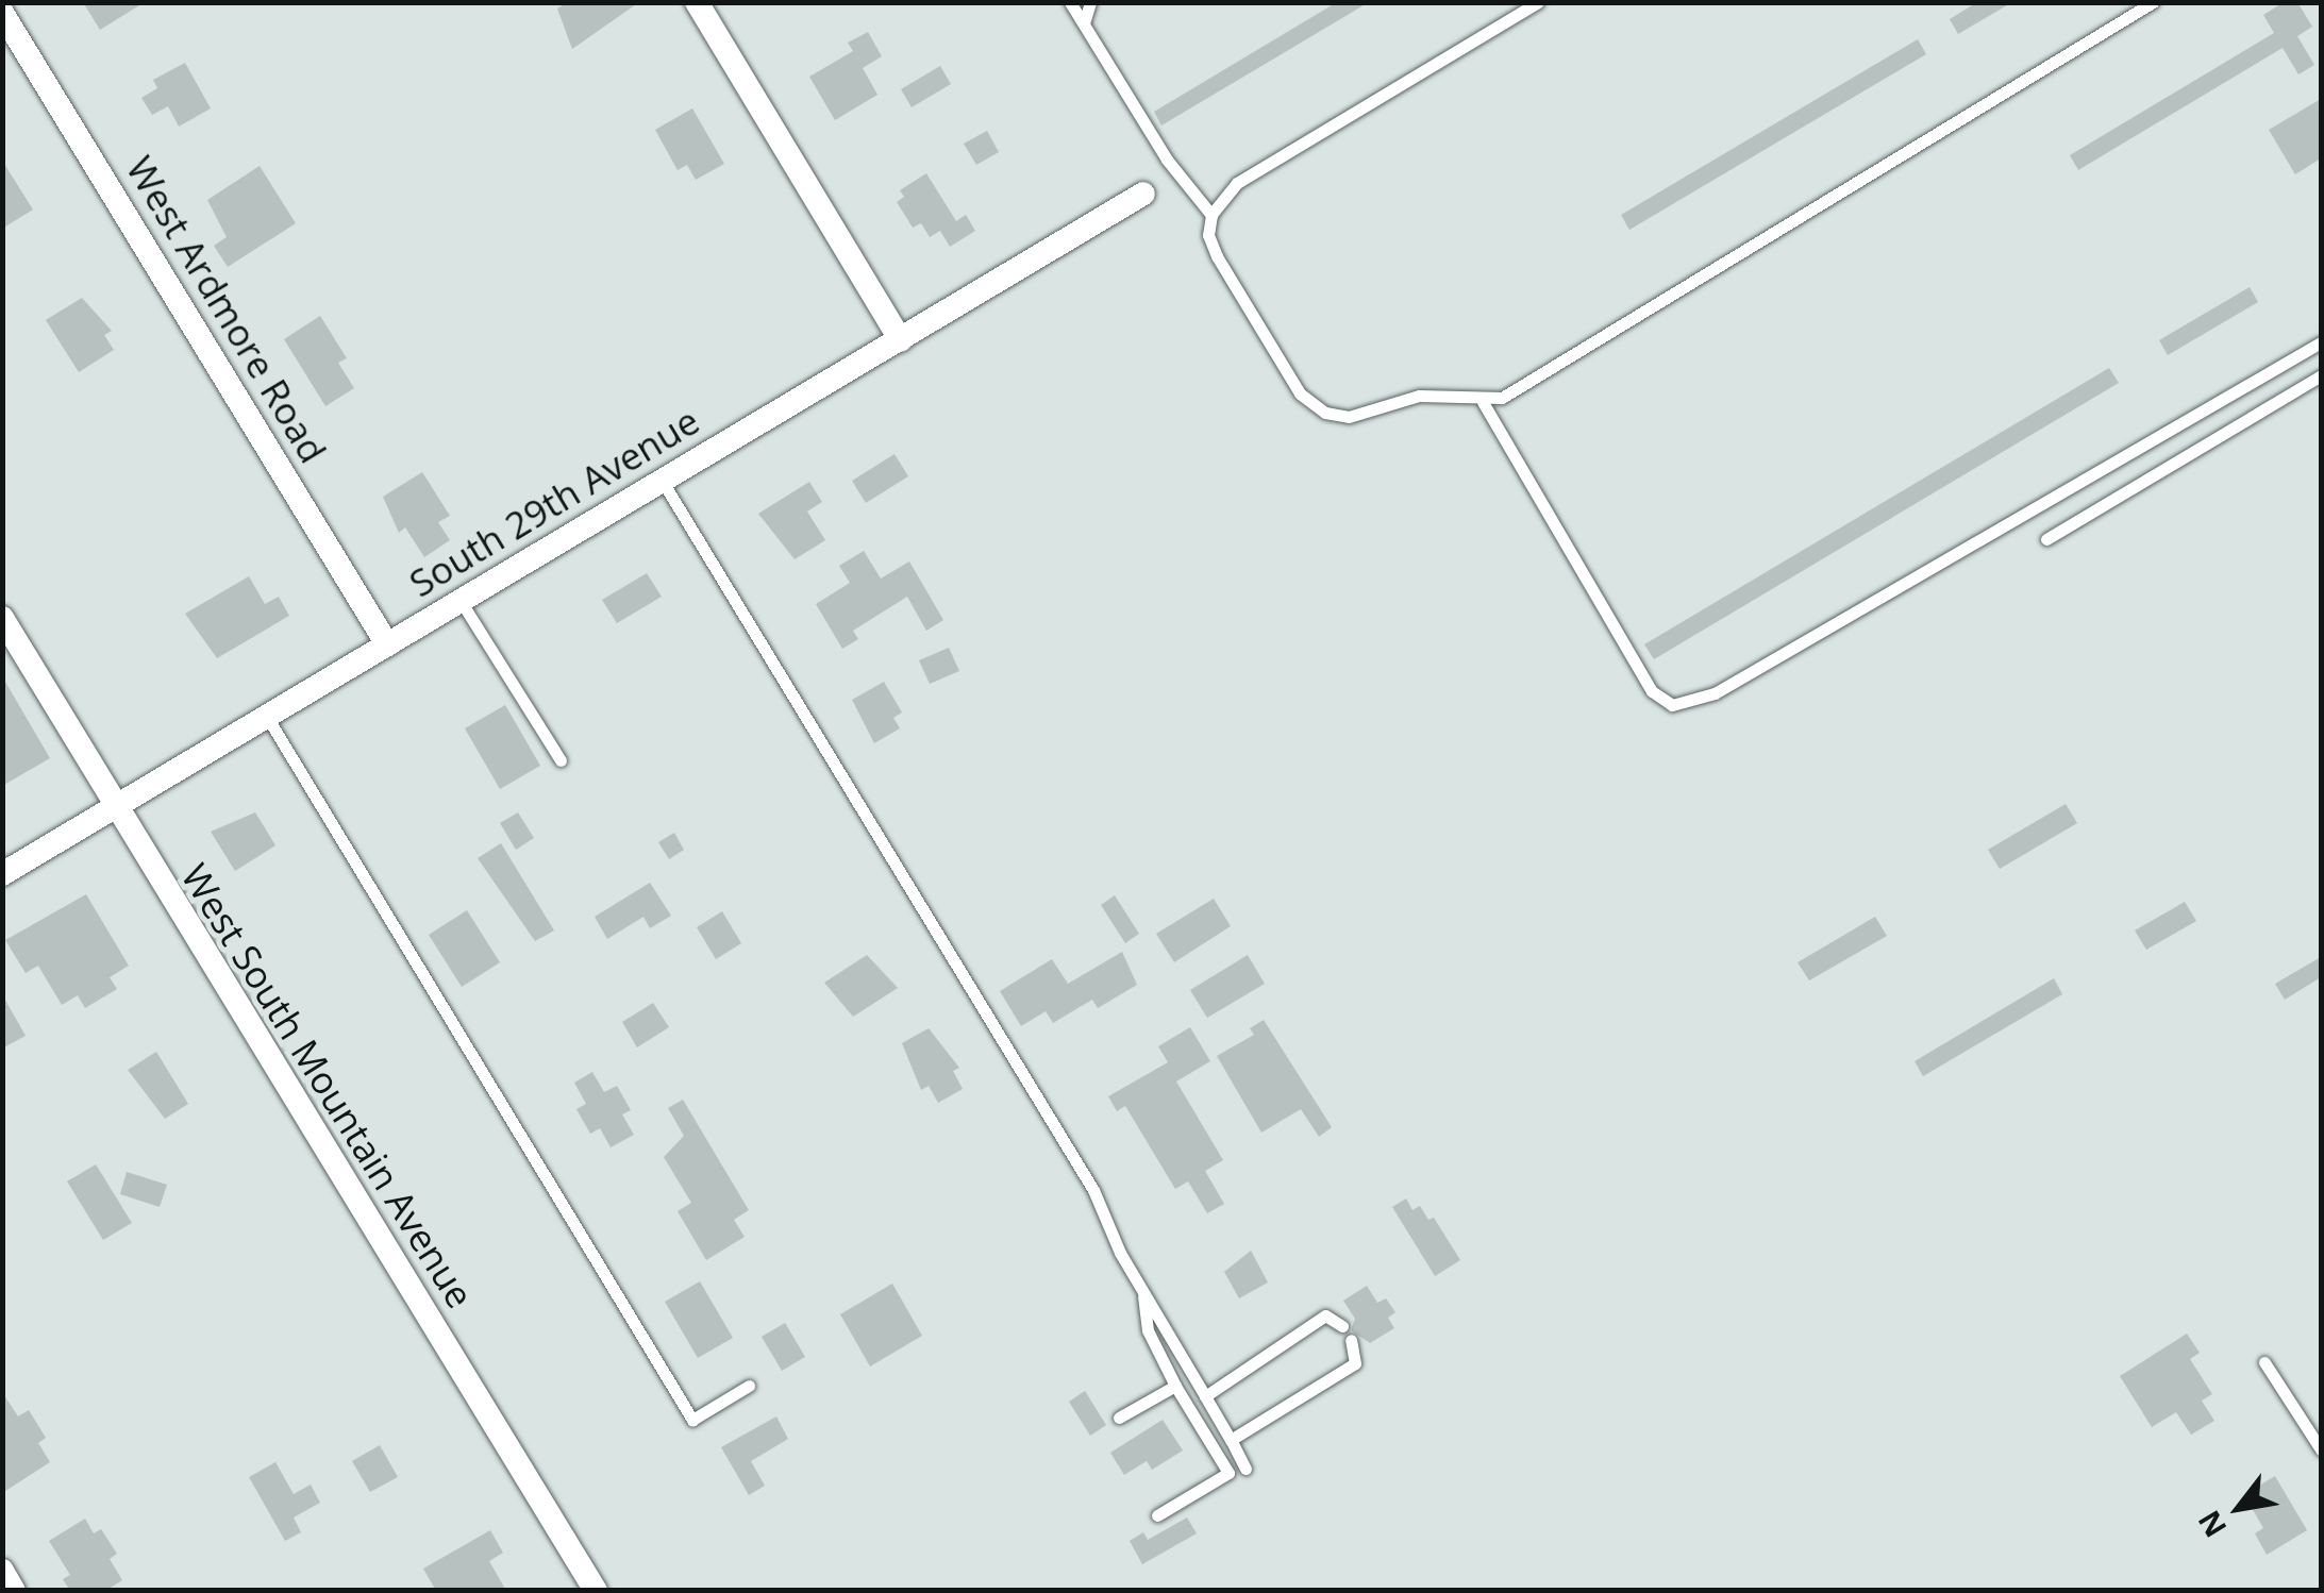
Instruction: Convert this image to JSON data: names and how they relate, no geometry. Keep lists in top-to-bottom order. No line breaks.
{"streets":{"street":["West Ardmore Road","South 29th Avenue","West South Mountain Avenue"]},"crossings":[["West Ardmore Road","South 29th Avenue"],["South 29th Avenue","West South Mountain Avenue"]],"north":"bottom left"}
